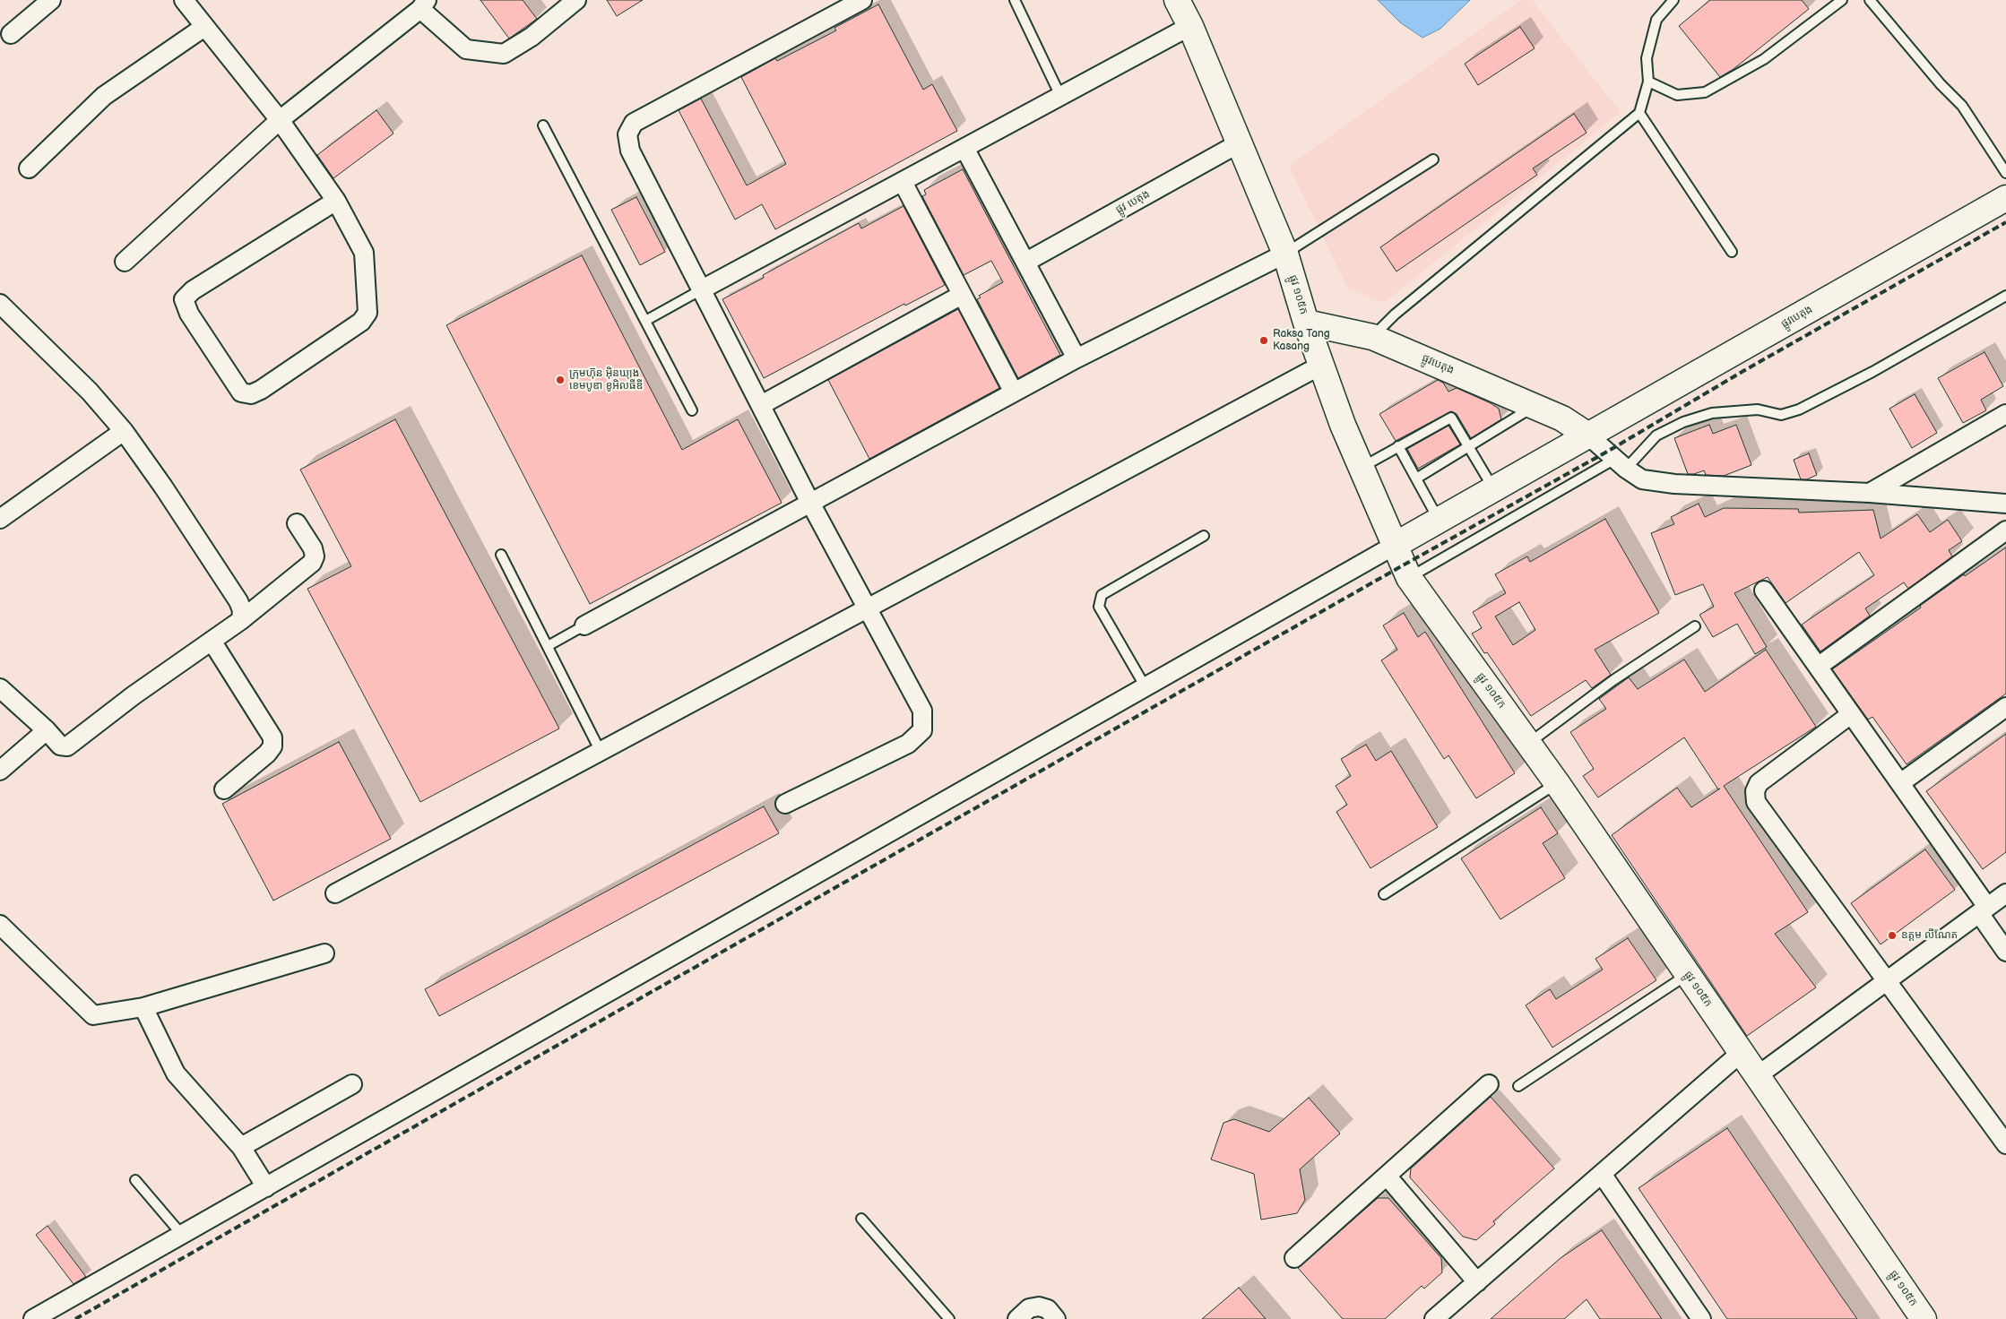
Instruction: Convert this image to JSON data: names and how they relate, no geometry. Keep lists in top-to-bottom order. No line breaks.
{"streets":{"main road":["ផ្លូវ ១០៥ក","ផ្លូវបេតុង"],"street":["ផ្លូវ បេតុង"]},"crossings":[["ផ្លូវ បេតុង","ផ្លូវ ១០៥ក"],["ផ្លូវ ១០៥ក","ផ្លូវបេតុង"]],"places":["Raksa Tang Kasang","ក្រុមហ៊ុន អ៊ិនឃ្យុង ខេមបូឌា ខូអិលធីឌី","ឧត្តម លីណែត"]}
